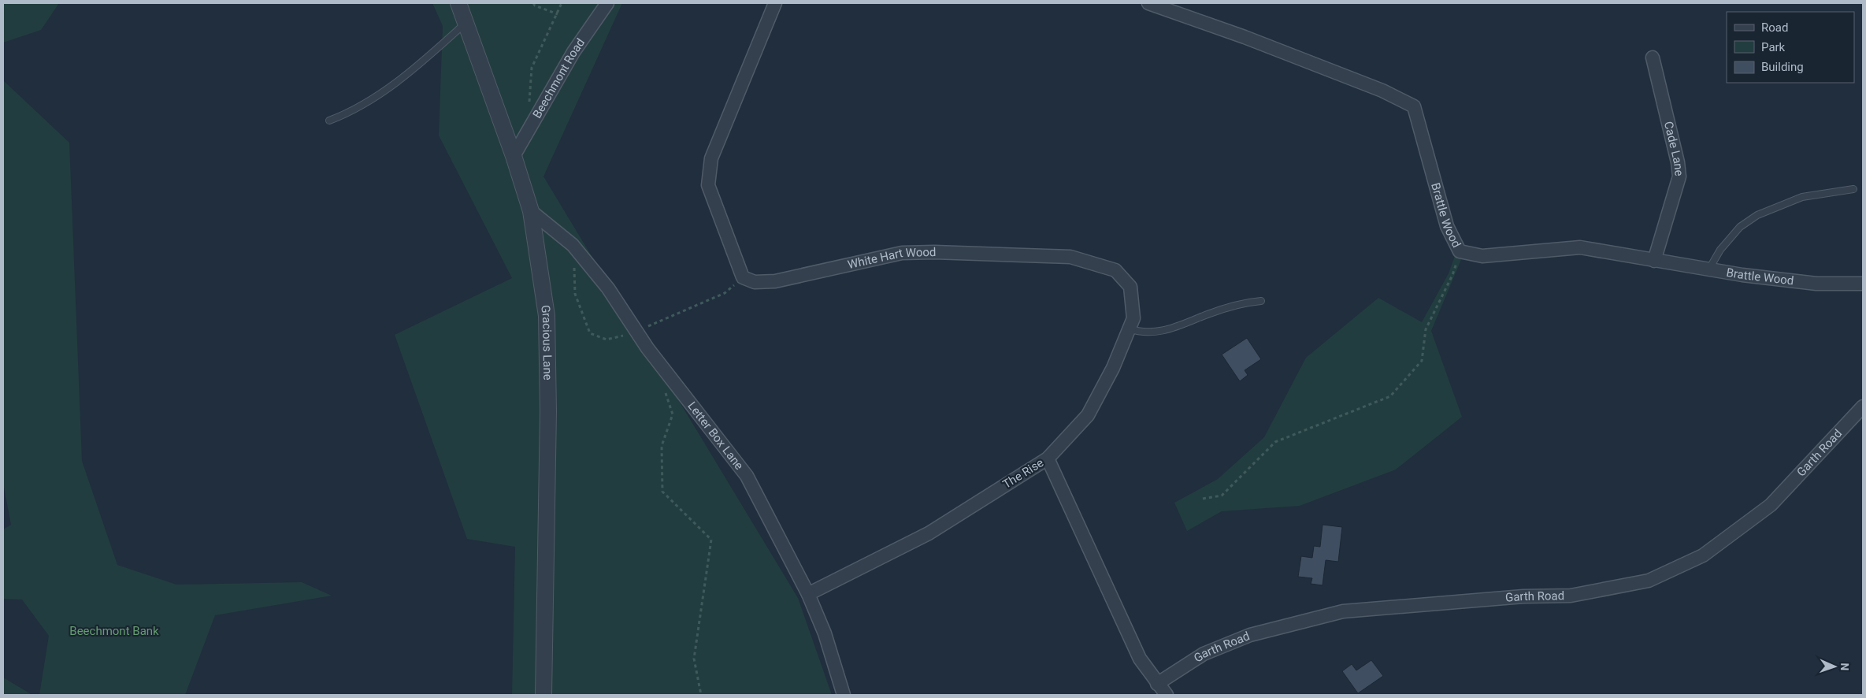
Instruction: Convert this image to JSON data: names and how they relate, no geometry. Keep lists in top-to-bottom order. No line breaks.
{"streets":{"street":["Beechmont Road","Cade Lane","Brattle Wood","White Hart Wood","Gracious Lane","Letter Box Lane","Garth Road","The Rise"]},"crossings":[["Beechmont Road","Gracious Lane"],["Cade Lane","Brattle Wood"],["White Hart Wood","The Rise"],["Gracious Lane","Letter Box Lane"],["Letter Box Lane","The Rise"],["Garth Road","The Rise"]],"parks":["Beechmont Bank"],"legend":["Road","Park","Building"],"north":"right"}
